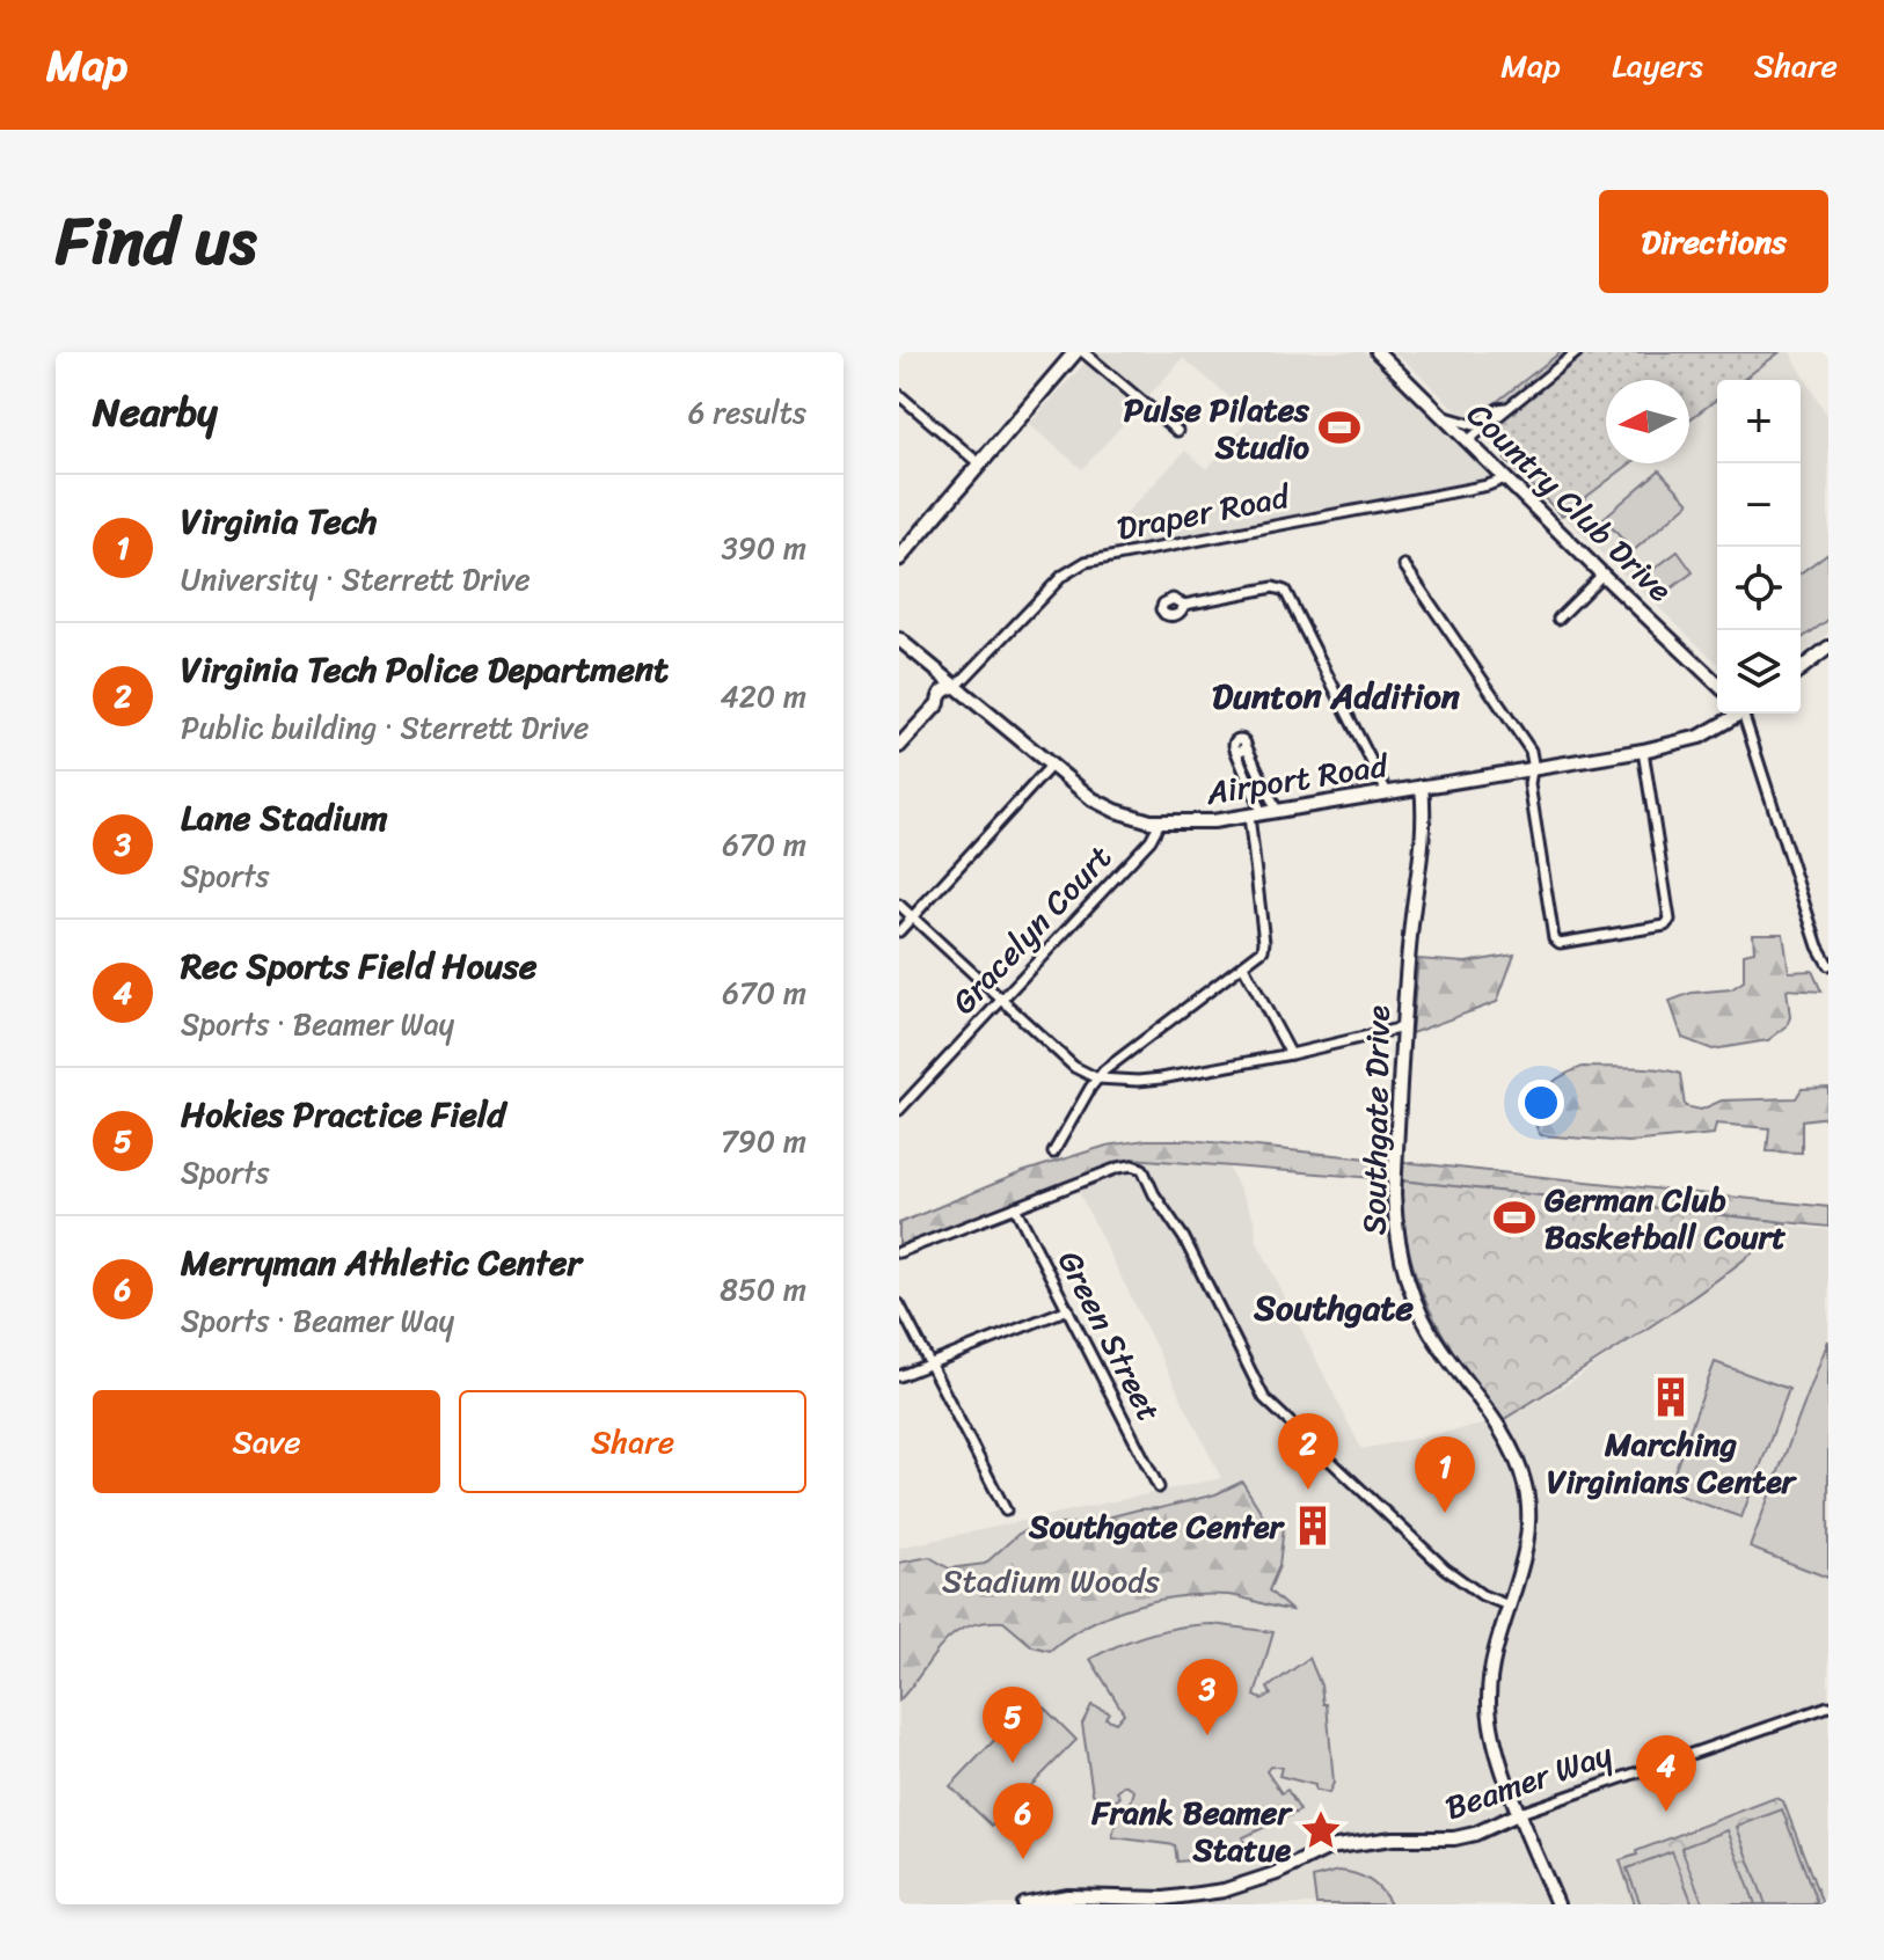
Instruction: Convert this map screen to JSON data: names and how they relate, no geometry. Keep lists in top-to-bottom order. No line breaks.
{"streets":{"street":["Country Club Drive","Draper Road","Airport Road","Gracelyn Court","Southgate Drive","Green Street","Beamer Way"]},"crossings":[["Country Club Drive","Draper Road"],["Draper Road","Airport Road"],["Airport Road","Gracelyn Court"],["Airport Road","Southgate Drive"],["Southgate Drive","Beamer Way"]],"districts":["Dunton Addition","Southgate"],"parks":["Stadium Woods"],"places":{"sports":["Pulse Pilates Studio","German Club Basketball Court"],"building":["Marching Virginians Center","Southgate Center"],"place":["Frank Beamer Statue"]},"north":"left","page":{"header":"Map","nav":["Map","Layers","Share"],"title":"Find us","buttons":["Directions",["Save","Share"]],"heading":["Nearby","6 results"],"map_buttons":["+","−"],"list":[{"mark":"1","name":"Virginia Tech","note":"University · Sterrett Drive","value":"390 m"},{"mark":"2","name":"Virginia Tech Police Department","note":"Public building · Sterrett Drive","value":"420 m"},{"mark":"3","name":"Lane Stadium","note":"Sports","value":"670 m"},{"mark":"4","name":"Rec Sports Field House","note":"Sports · Beamer Way","value":"670 m"},{"mark":"5","name":"Hokies Practice Field","note":"Sports","value":"790 m"},{"mark":"6","name":"Merryman Athletic Center","note":"Sports · Beamer Way","value":"850 m"}],"pins":["2","1","3","5","4","6"]}}
